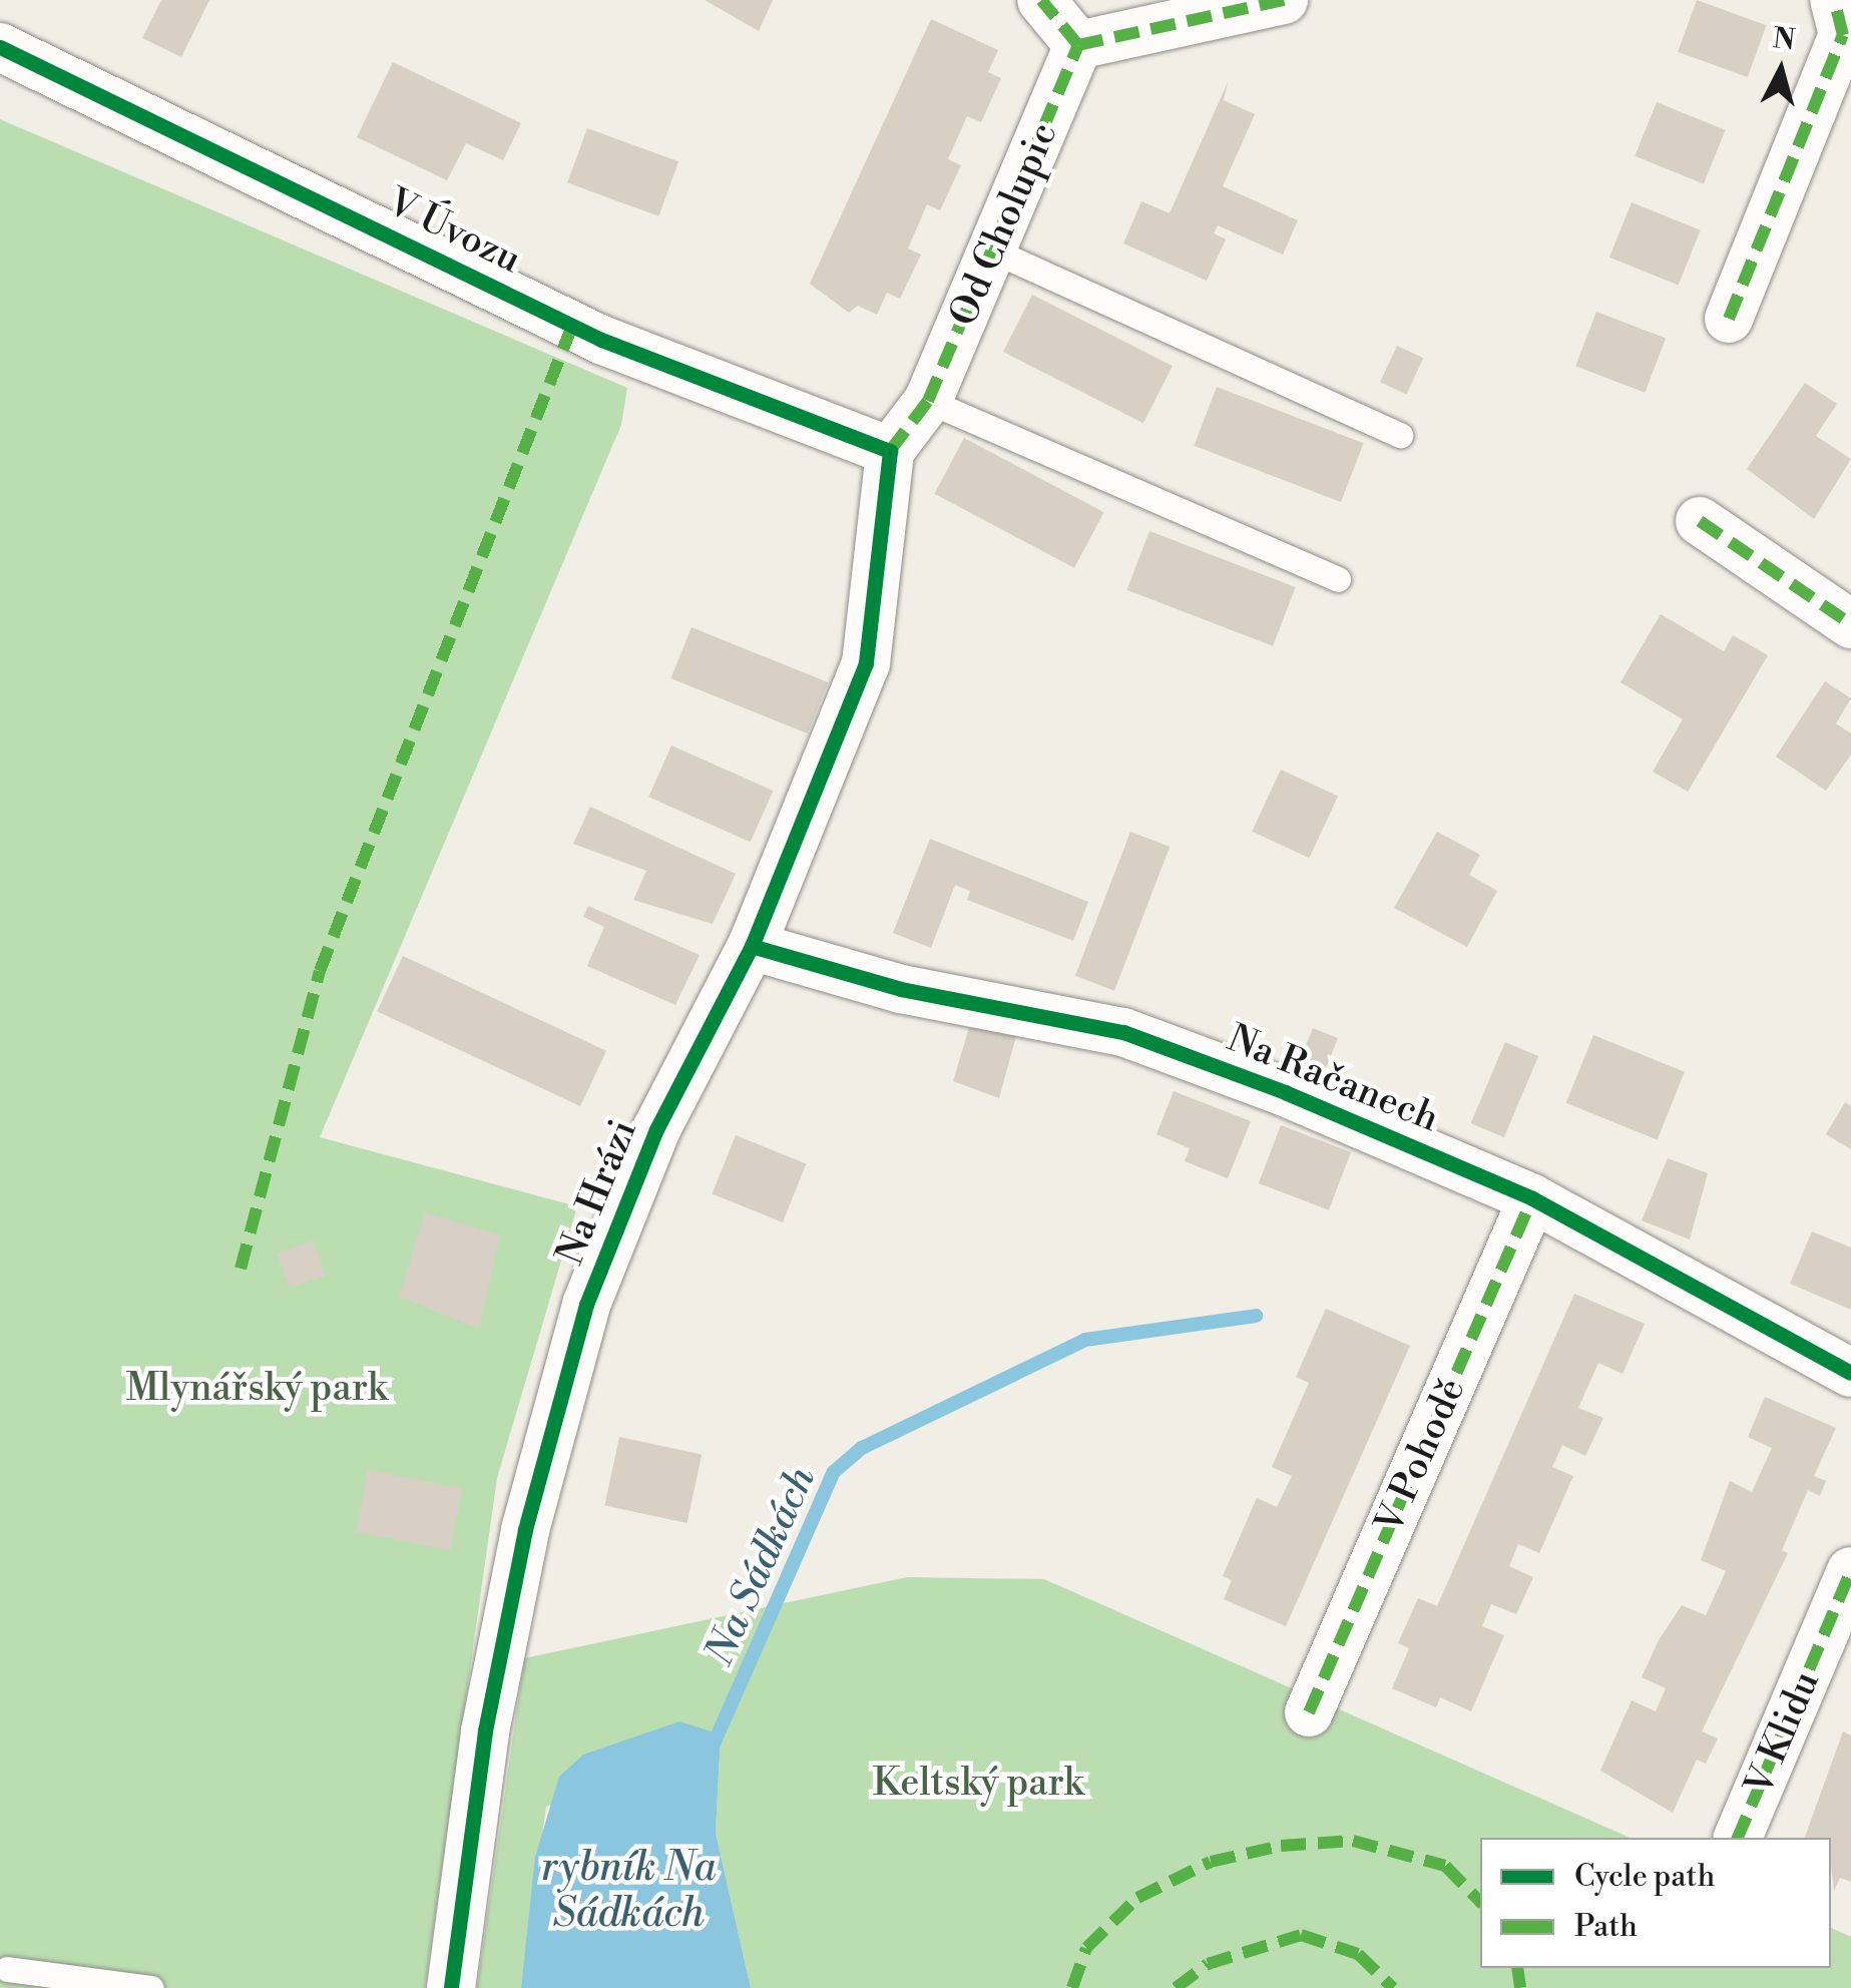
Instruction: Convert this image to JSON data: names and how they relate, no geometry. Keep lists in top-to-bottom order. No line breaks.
{"streets":{"street":["Od Cholupic","V Úvozu","Na Račanech","Na Hrázi","V Pohodě","V Klidu"]},"crossings":[["Od Cholupic","V Úvozu"],["Od Cholupic","Na Hrázi"],["V Úvozu","Na Hrázi"],["Na Račanech","Na Hrázi"],["Na Račanech","V Pohodě"]],"water":["Na Sádkách","rybník Na Sádkách"],"parks":["Mlynářský park","Keltský park"],"legend":["Cycle path","Path"],"north":"top"}
